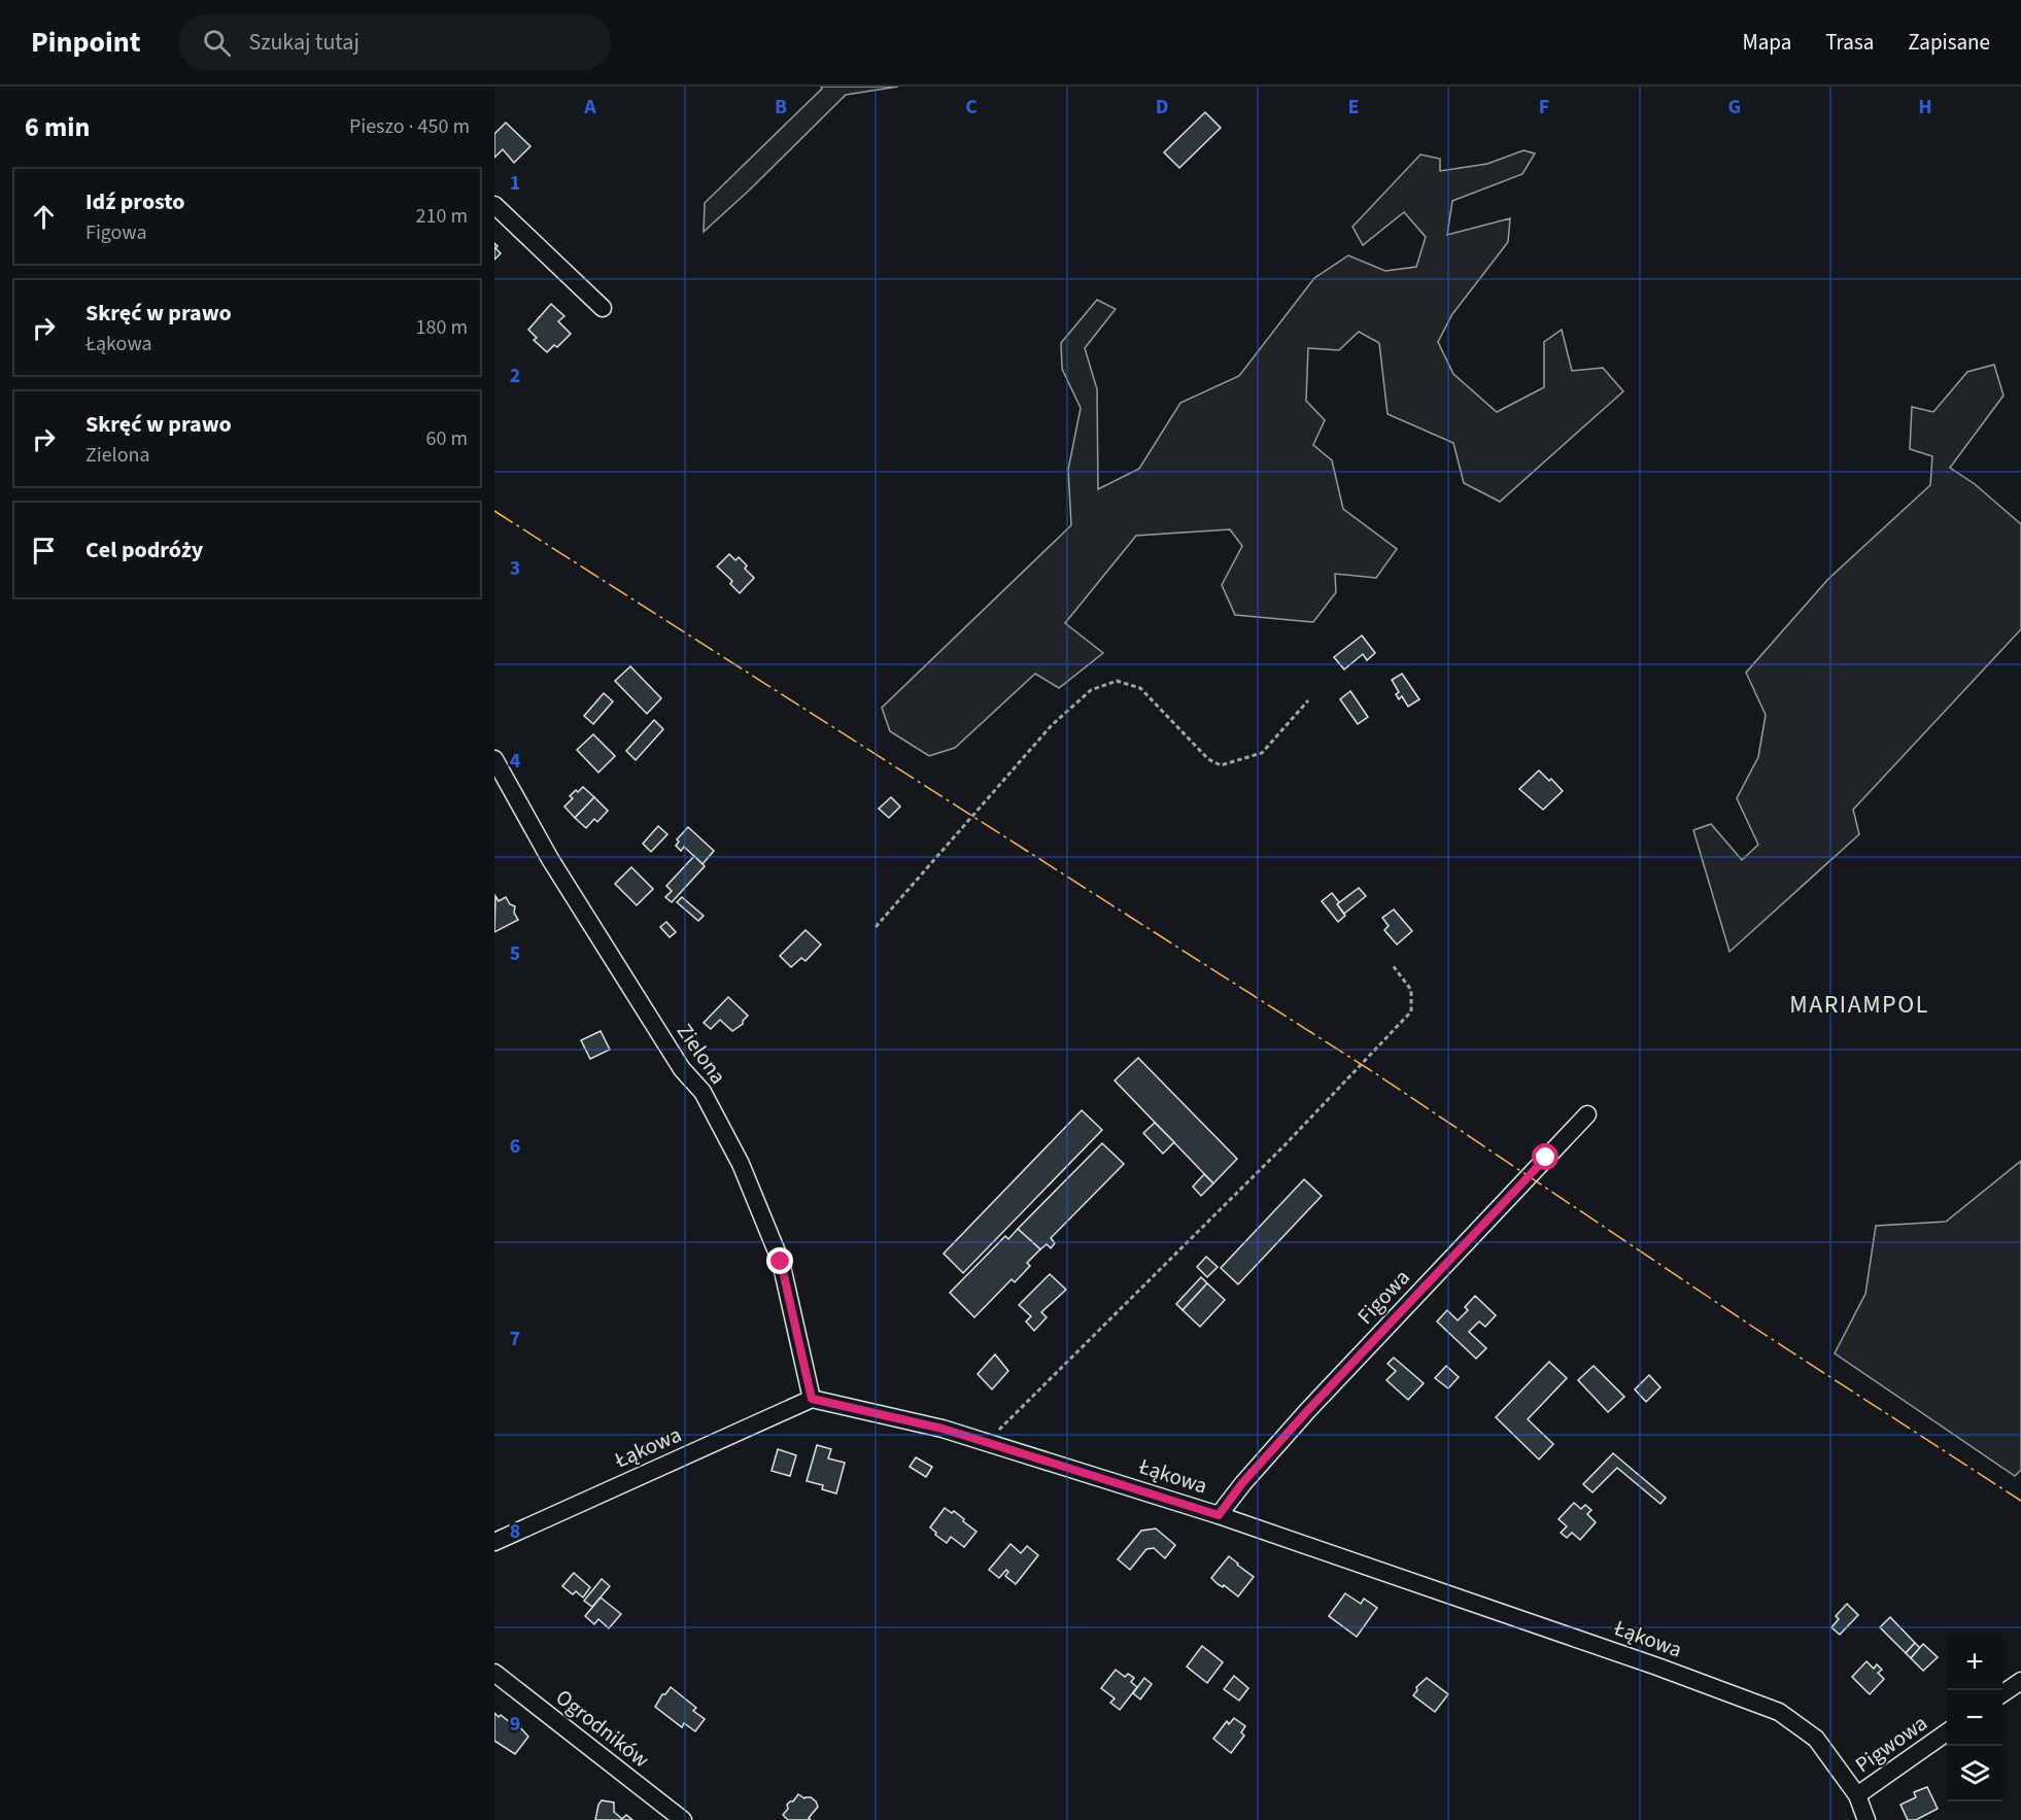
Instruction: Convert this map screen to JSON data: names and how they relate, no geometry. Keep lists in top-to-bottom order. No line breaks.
{"streets":{"street":["Zielona","Figowa","Łąkowa","Ogrodników","Pigwowa"]},"crossings":[["Zielona","Łąkowa"],["Figowa","Łąkowa"],["Łąkowa","Pigwowa"]],"districts":["MARIAMPOL"],"page":{"header":"Pinpoint","search":"Szukaj tutaj","nav":["Mapa","Trasa","Zapisane"],"heading":["6 min","Pieszo · 450 m"],"list":[["Idź prosto","Figowa","210 m"],["Skręć w prawo","Łąkowa","180 m"],["Skręć w prawo","Zielona","60 m"],"Cel podróży"],"map_buttons":["+","−"]},"grid":{"columns":["A","B","C","D","E","F","G","H"],"rows":["1","2","3","4","5","6","7","8","9"]}}
